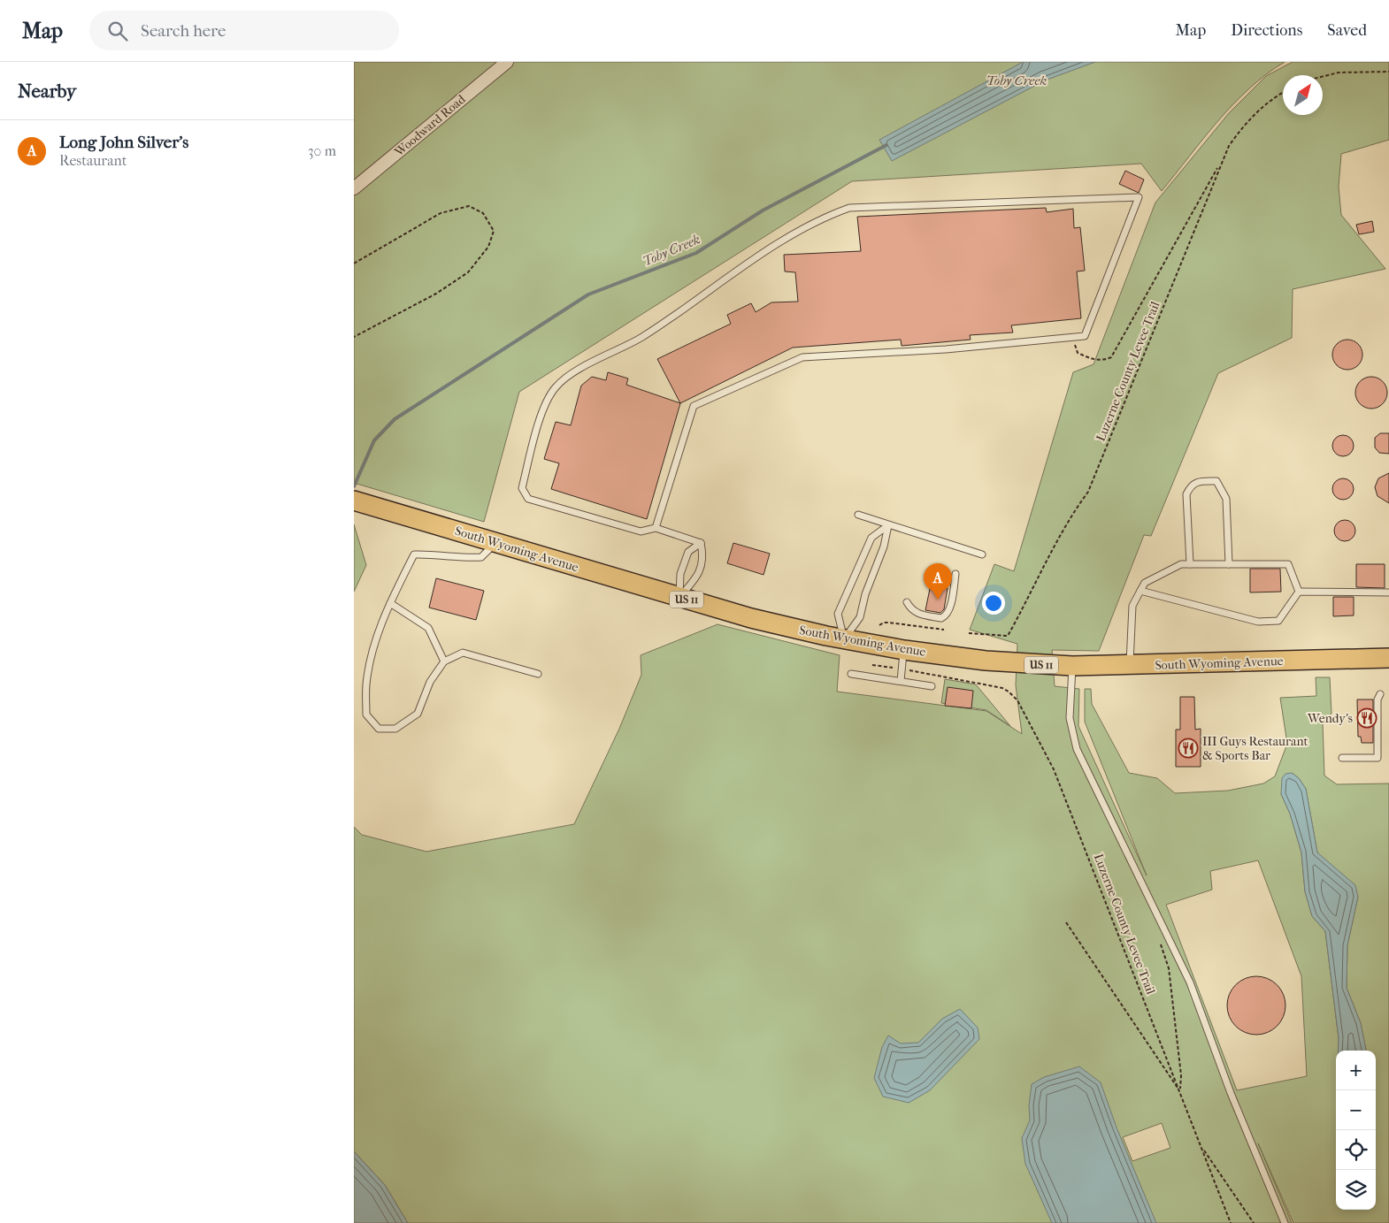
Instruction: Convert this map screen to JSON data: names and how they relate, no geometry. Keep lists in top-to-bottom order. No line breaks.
{"streets":{"main road":["South Wyoming Avenue","US 11"],"street":["Woodward Road"],"path":["Luzerne County Levee Trail"]},"water":["Toby Creek"],"places":{"restaurant":["Wendy's","III Guys Restaurant & Sports Bar"]},"north":"top right","page":{"header":"Map","search":"Search here","nav":["Map","Directions","Saved"],"heading":"Nearby","list":[{"mark":"A","name":"Long John Silver's","note":"Restaurant","value":"30 m"}],"pins":"A","map_buttons":["+","−"]}}
